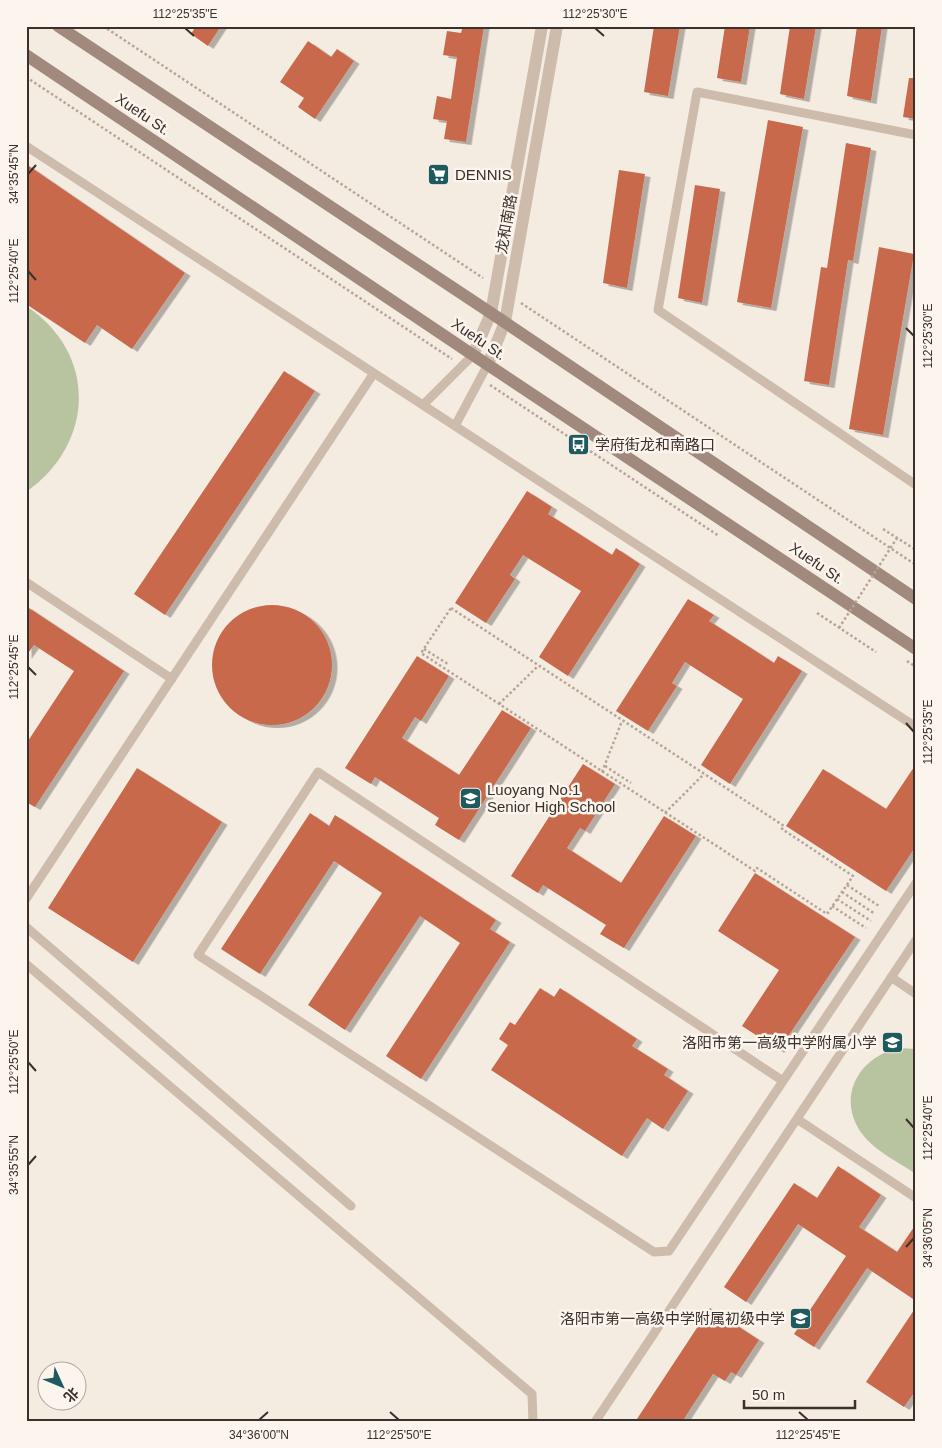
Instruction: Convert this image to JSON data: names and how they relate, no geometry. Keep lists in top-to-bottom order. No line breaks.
{"streets":{"main road":["Xuefu St."],"street":["龙和南路"]},"crossings":[["Xuefu St.","龙和南路"]],"places":{"supermarket":["DENNIS"],"bus stop":["学府街龙和南路口"],"school or university":["Luoyang No.1 Senior High School","洛阳市第一高级中学附属小学","洛阳市第一高级中学附属初级中学"]},"scale_bar":"50 m","north":"bottom right","coordinates":["112°25'35\"E","112°25'30\"E","34°35'45\"N","112°25'40\"E","112°25'45\"E","112°25'50\"E","34°35'55\"N","34°36'05\"N","34°36'00\"N"]}
